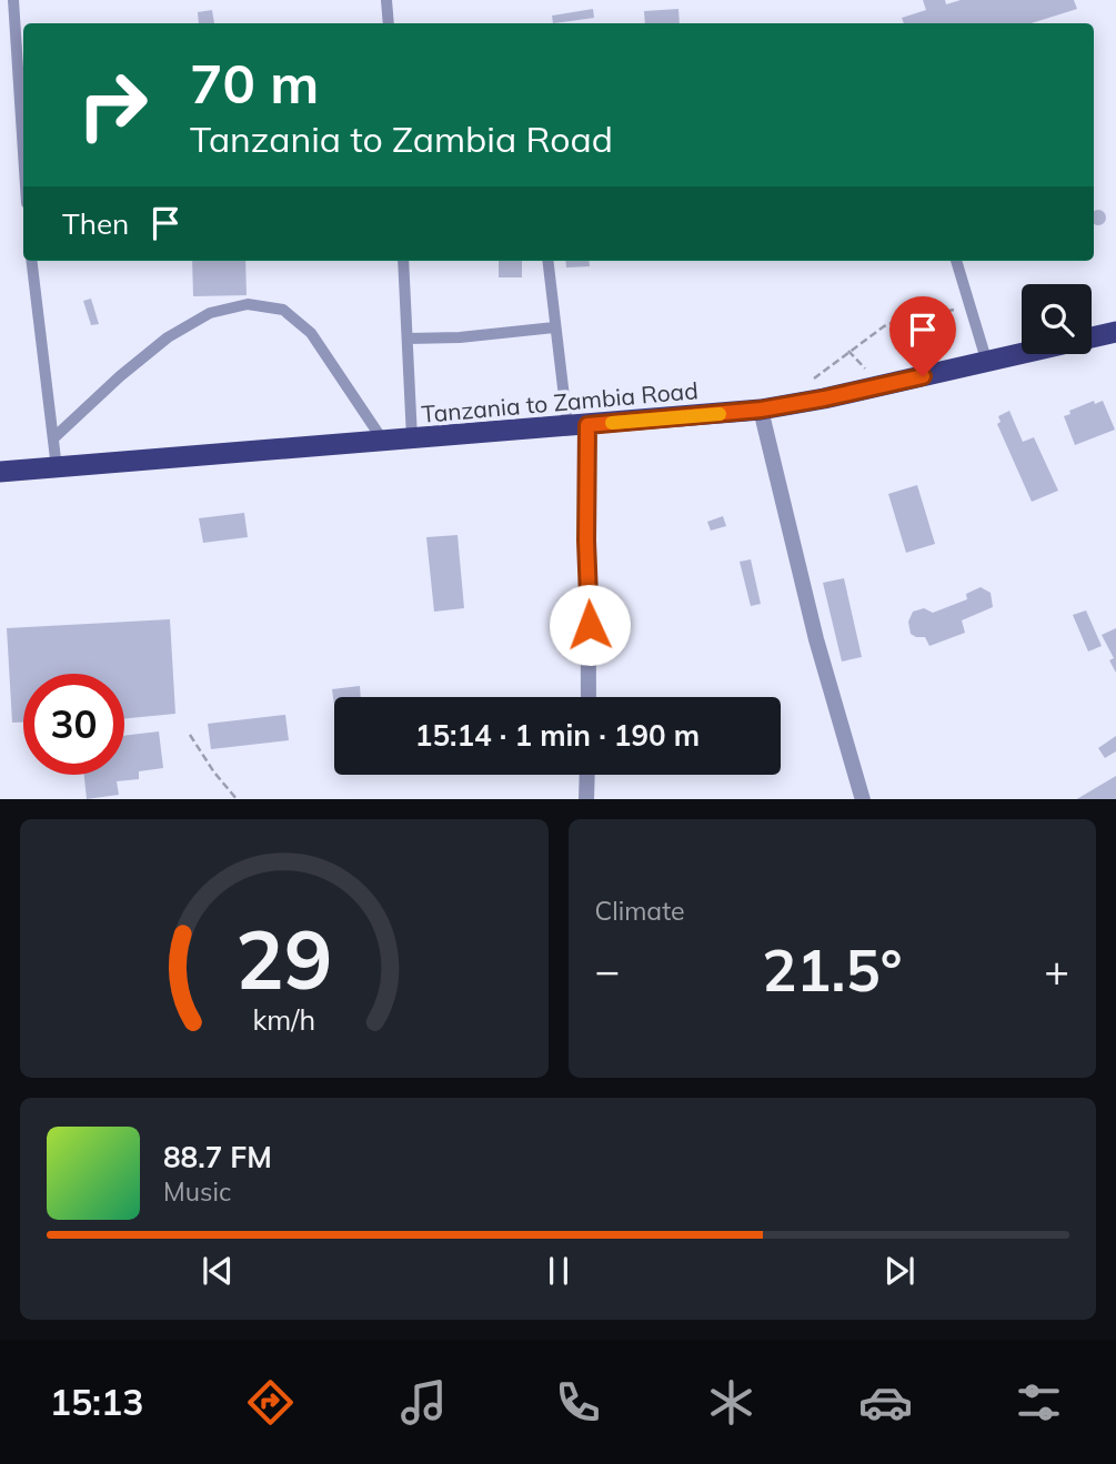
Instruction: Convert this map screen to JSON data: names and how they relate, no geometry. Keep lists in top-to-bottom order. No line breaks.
{"streets":{"highway":["Tanzania to Zambia Road"]},"page":{"turn":["70 m","Tanzania to Zambia Road"],"then":"Then","limit":"30","trip":"15:14 · 1 min · 190 m","tile":"Climate","heat":["−","21.5°","+"],"song":["88.7 FM","Music"],"tabs":"15:13","gauge":["29","km/h"]}}
